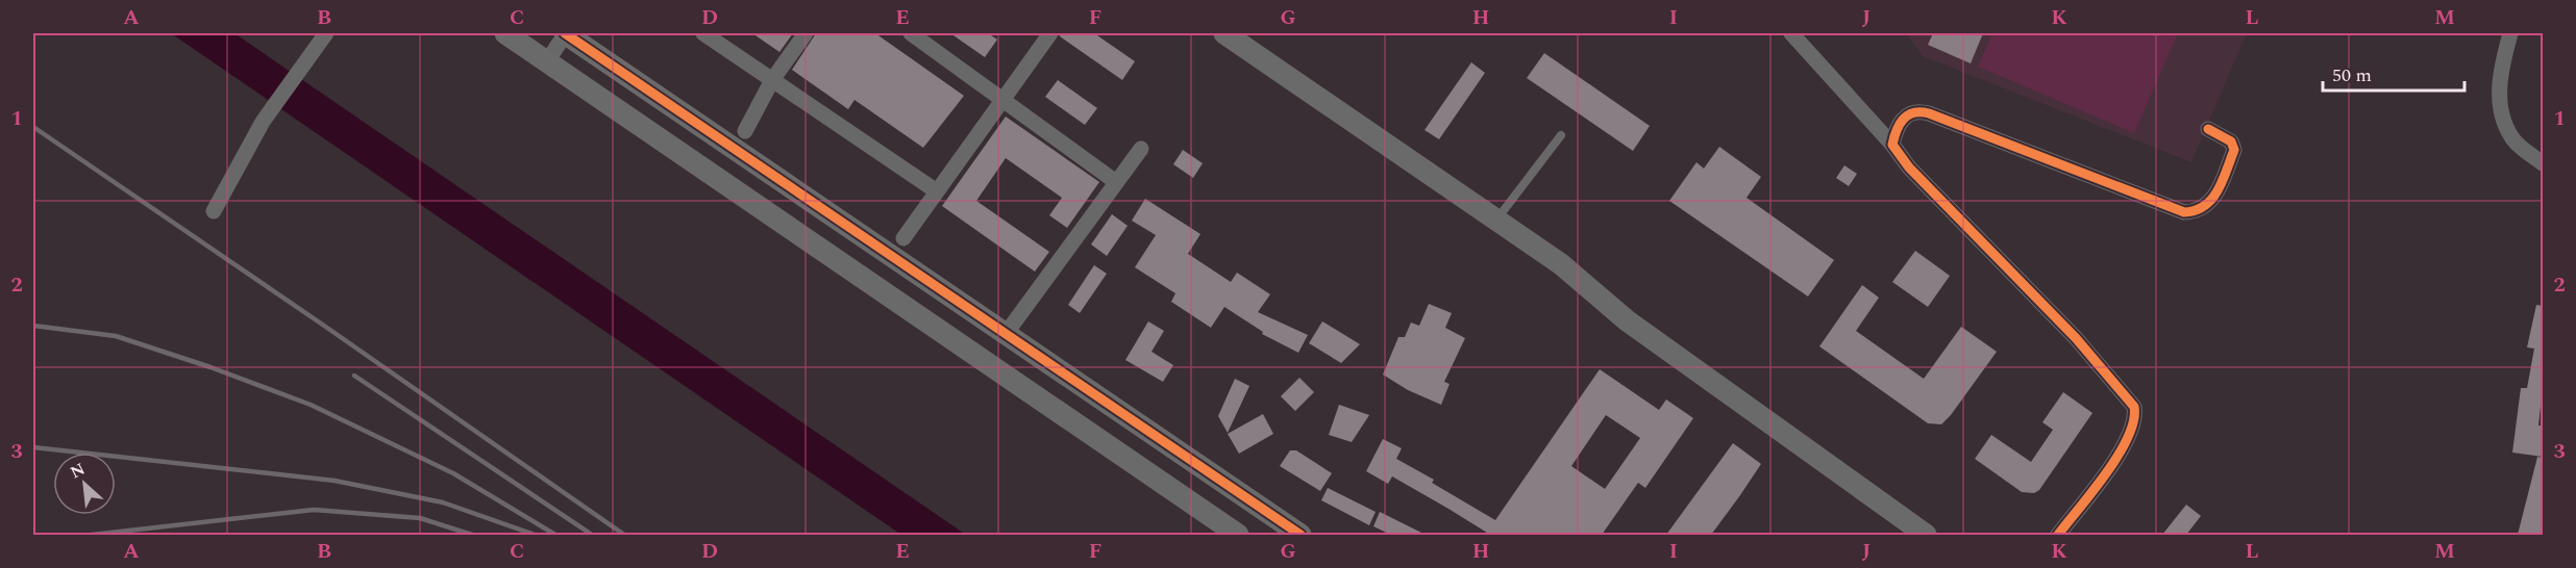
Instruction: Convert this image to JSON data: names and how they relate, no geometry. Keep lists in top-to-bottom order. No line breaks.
{"scale_bar":"50 m","north":"top left","grid":{"columns":["A","B","C","D","E","F","G","H","I","J","K","L","M"],"rows":["1","2","3"]}}
